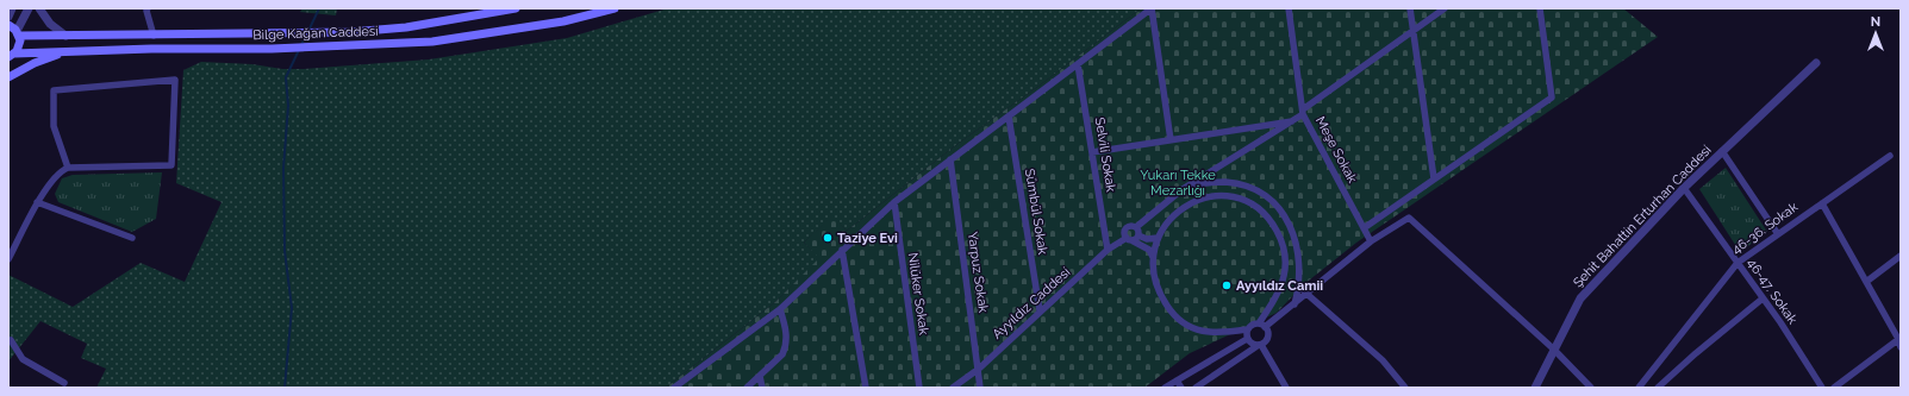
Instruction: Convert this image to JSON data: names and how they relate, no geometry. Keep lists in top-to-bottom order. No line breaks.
{"streets":{"main road":["Bilge Kağan Caddesi"],"street":["Meşe Sokak","Selvili Sokak","Sümbül Sokak","Şehit Bahattin Erturhan Caddesi","46-36. Sokak","Yarpuz Sokak","46-47. Sokak","Nilüker Sokak","Ayyıldız Caddesi"]},"crossings":[["Meşe Sokak","Ayyıldız Caddesi"],["Selvili Sokak","Ayyıldız Caddesi"],["Sümbül Sokak","Ayyıldız Caddesi"],["Şehit Bahattin Erturhan Caddesi","46-47. Sokak"],["46-36. Sokak","46-47. Sokak"],["Yarpuz Sokak","Ayyıldız Caddesi"]],"parks":["Yukarı Tekke Mezarlığı"],"places":["Taziye Evi","Ayyıldız Camii"],"north":"top"}
